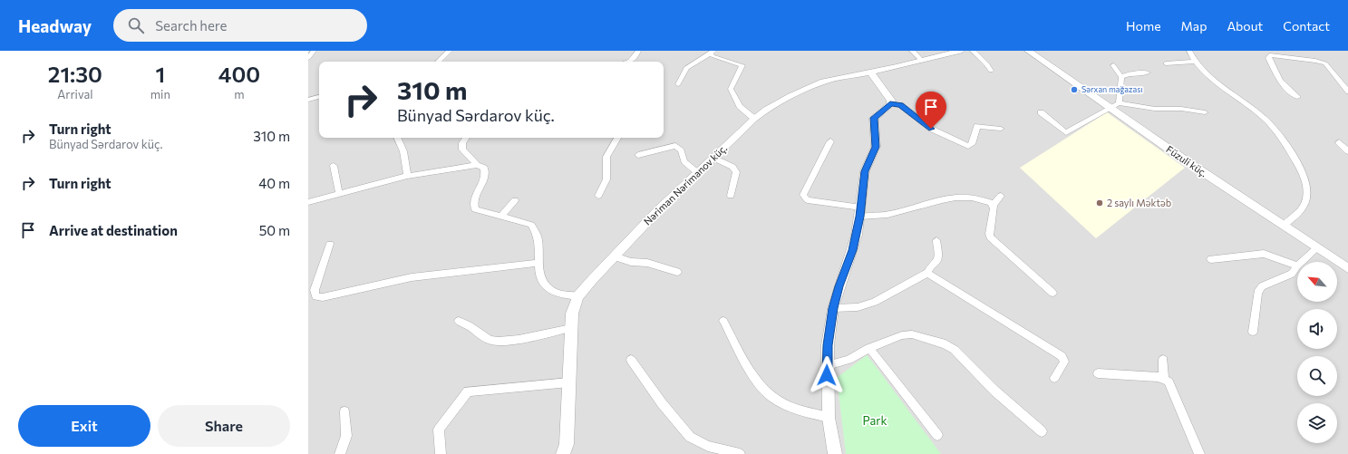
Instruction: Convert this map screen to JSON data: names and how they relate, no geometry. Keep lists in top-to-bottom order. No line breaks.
{"streets":{"street":["Füzuli küç.","Nəriman Nərimanov küç."]},"parks":["Park"],"places":["Sərxan mağazası","2 saylı Məktəb"],"north":"top left","page":{"header":"Headway","search":"Search here","nav":["Home","Map","About","Contact"],"eta":["21:30","Arrival","1","min","400","m"],"turn":["310 m","Bünyad Sərdarov küç."],"list":[{"name":"Turn right","note":"Bünyad Sərdarov küç.","value":"310 m"},{"name":"Turn right","value":"40 m"},{"name":"Arrive at destination","value":"50 m"}],"buttons":["Exit","Share"]}}
